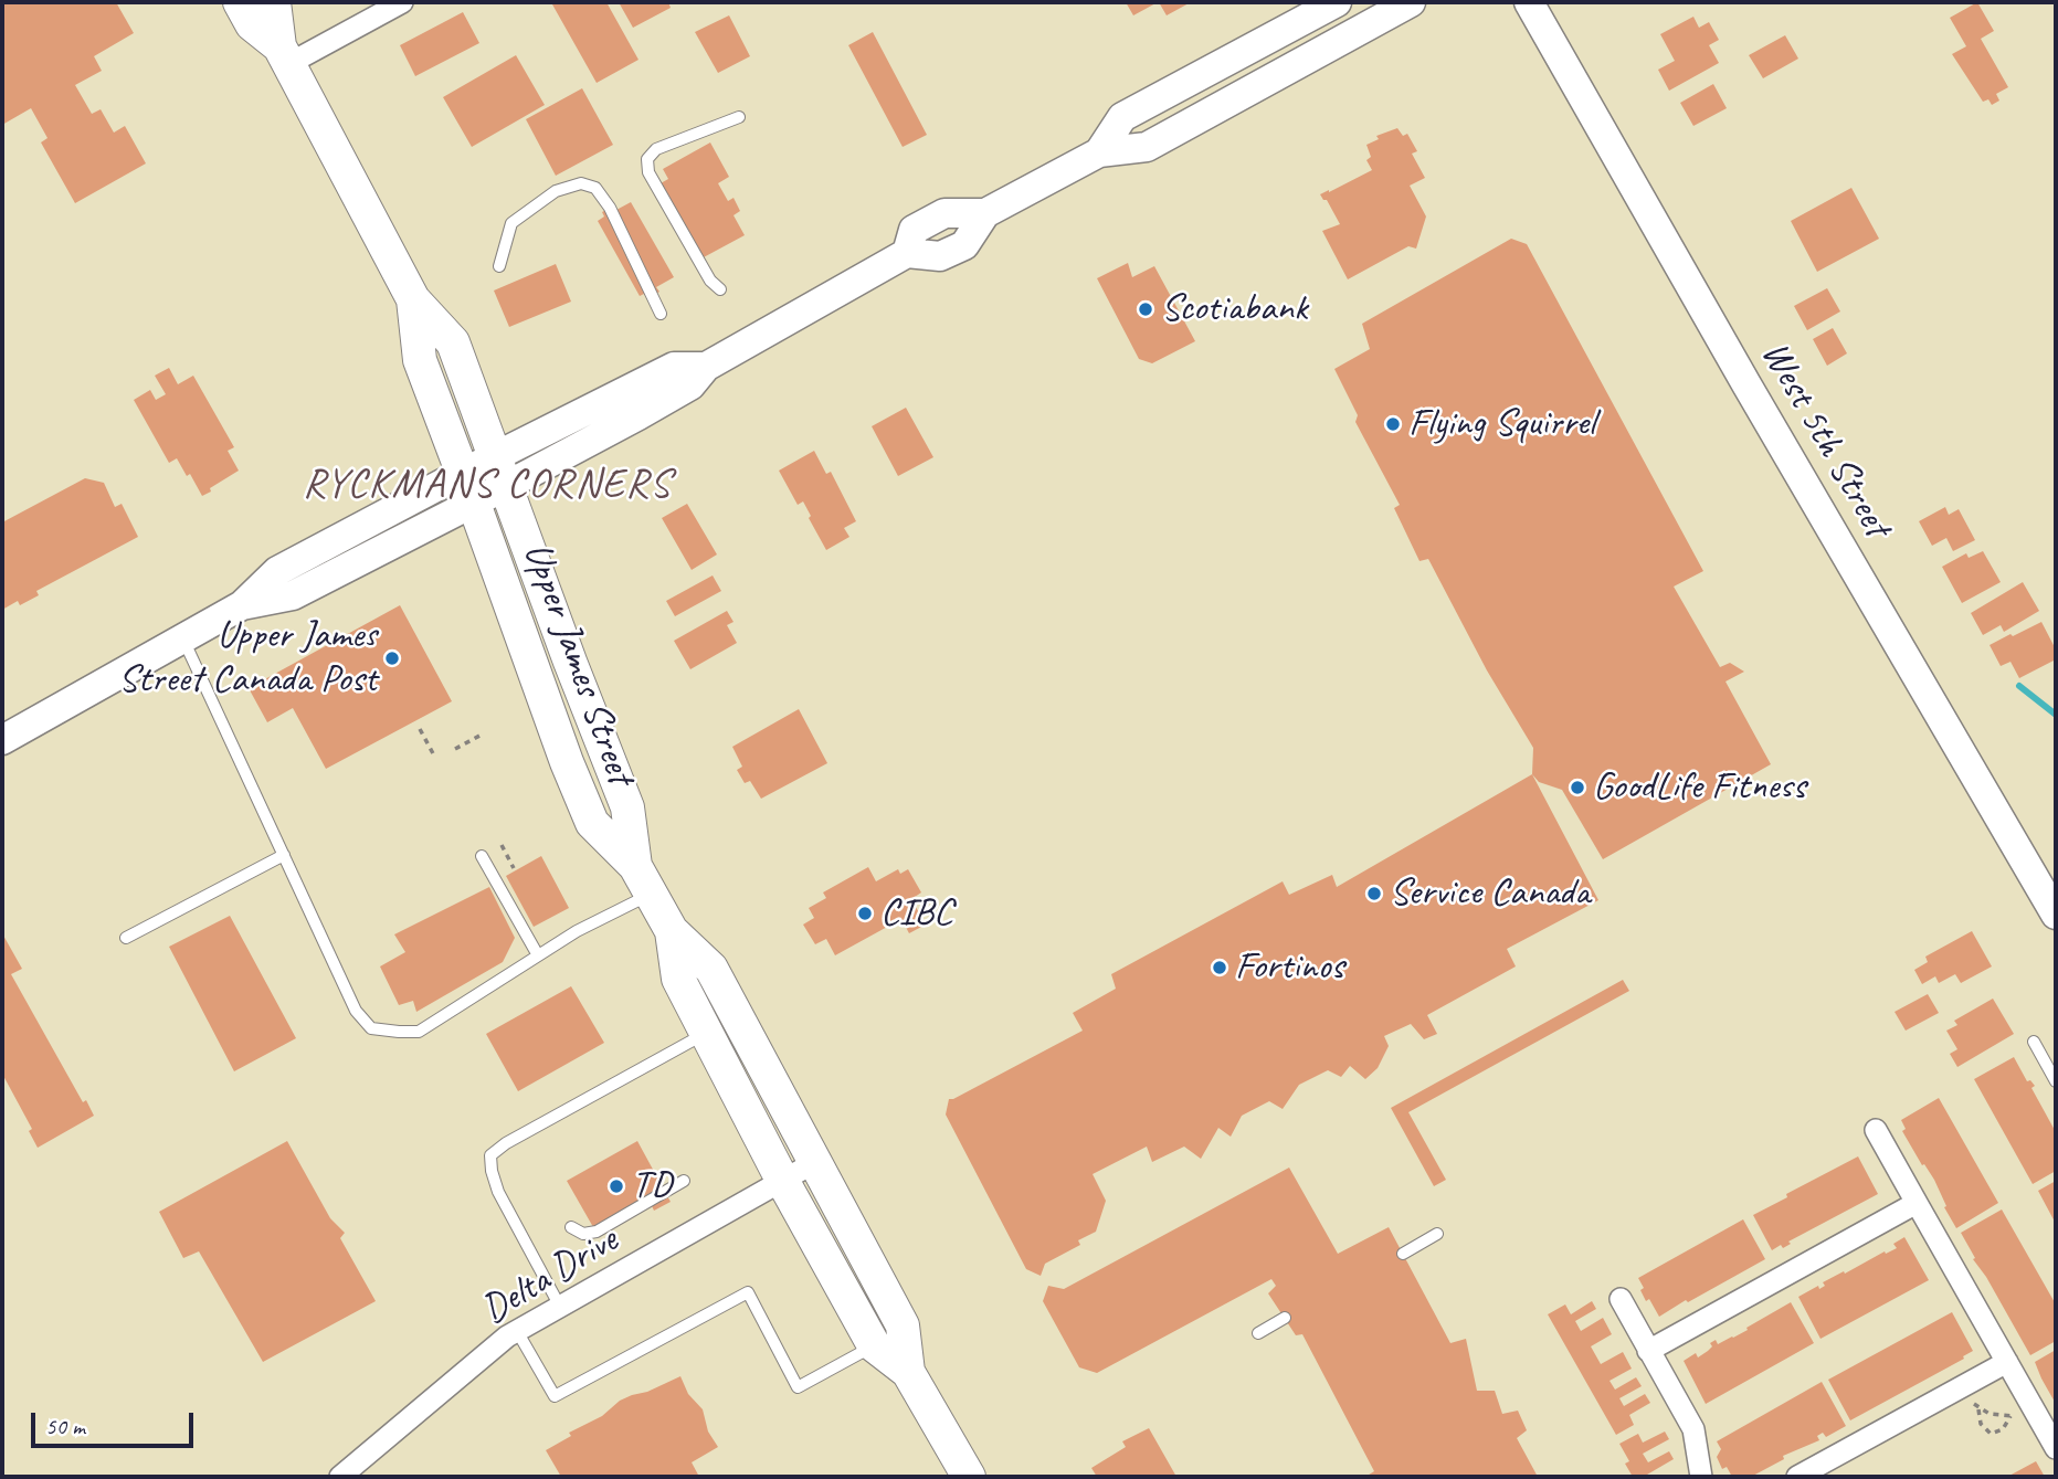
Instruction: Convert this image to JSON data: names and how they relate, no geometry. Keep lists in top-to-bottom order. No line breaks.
{"streets":{"main road":["West 5th Street","Upper James Street"],"street":["Delta Drive"]},"crossings":[["Upper James Street","Delta Drive"]],"districts":["RYCKMANS CORNERS"],"places":["Scotiabank","Flying Squirrel","Upper James Street Canada Post","GoodLife Fitness","Service Canada","CIBC","Fortinos","TD"],"scale_bar":"50 m"}
